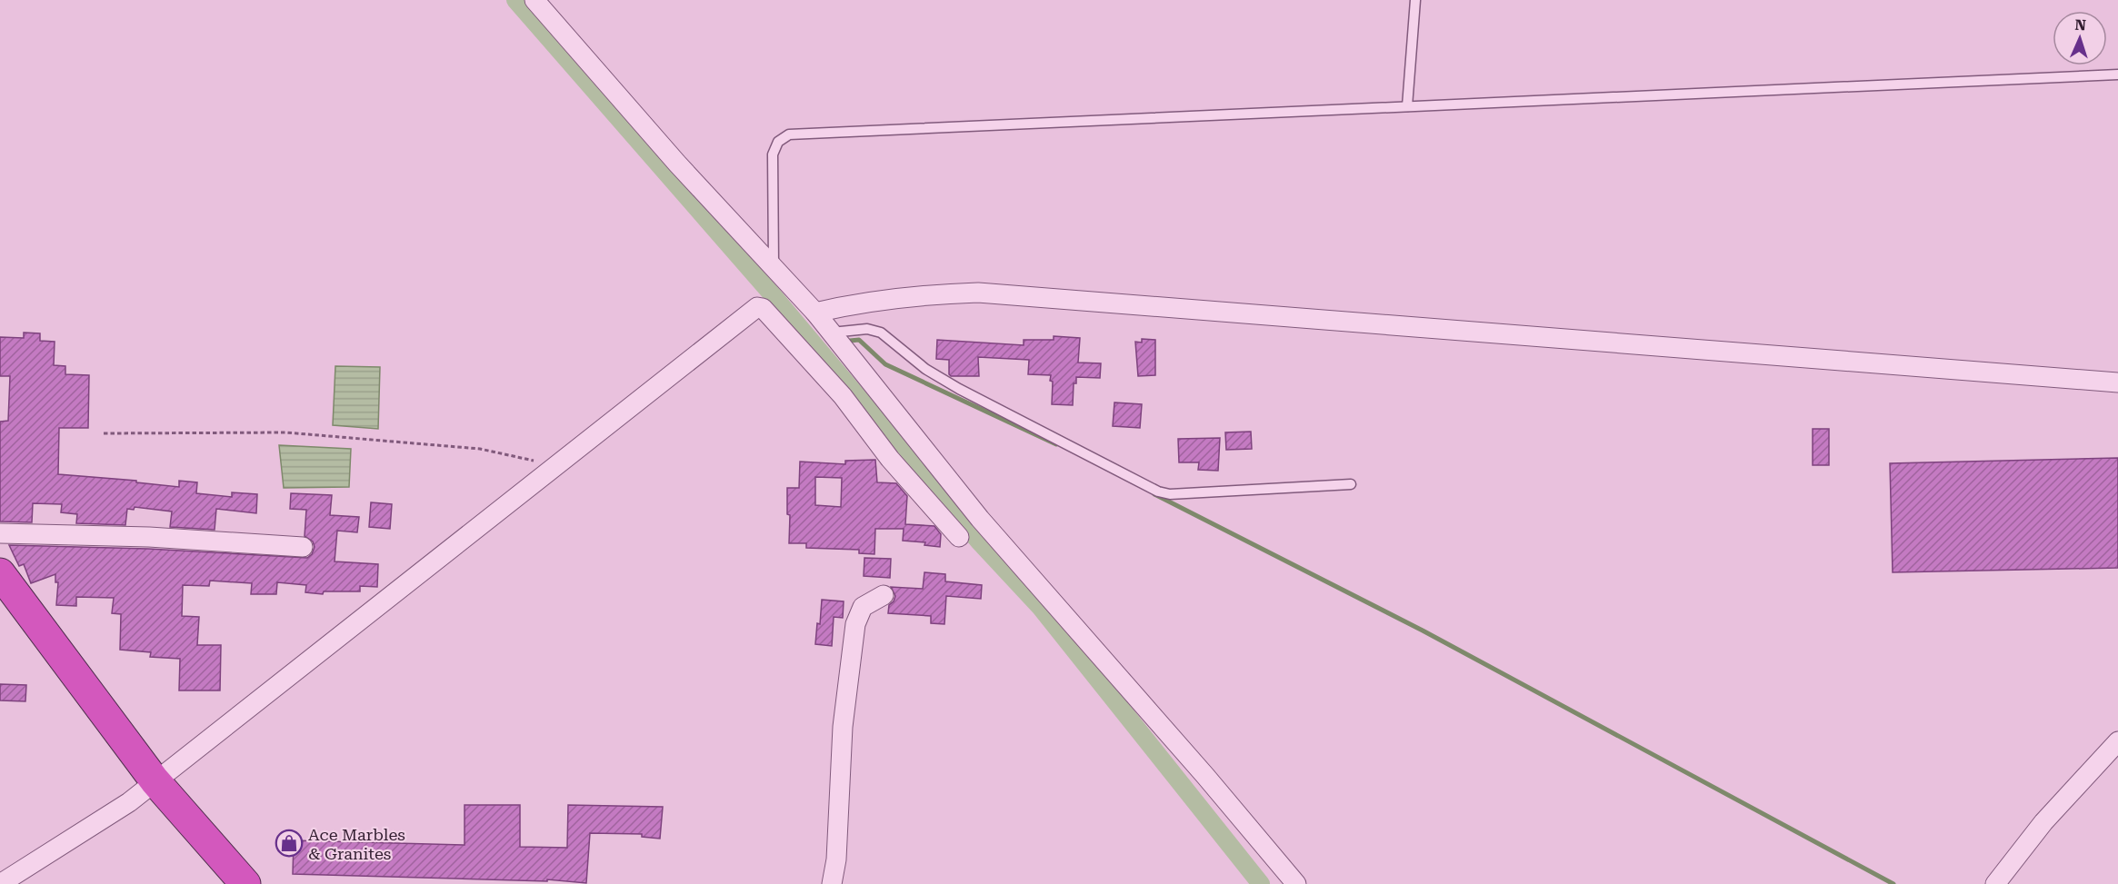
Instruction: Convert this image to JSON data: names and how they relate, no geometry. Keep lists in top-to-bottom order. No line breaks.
{"places":{"shop":["Ace Marbles & Granites"]},"north":"top"}
